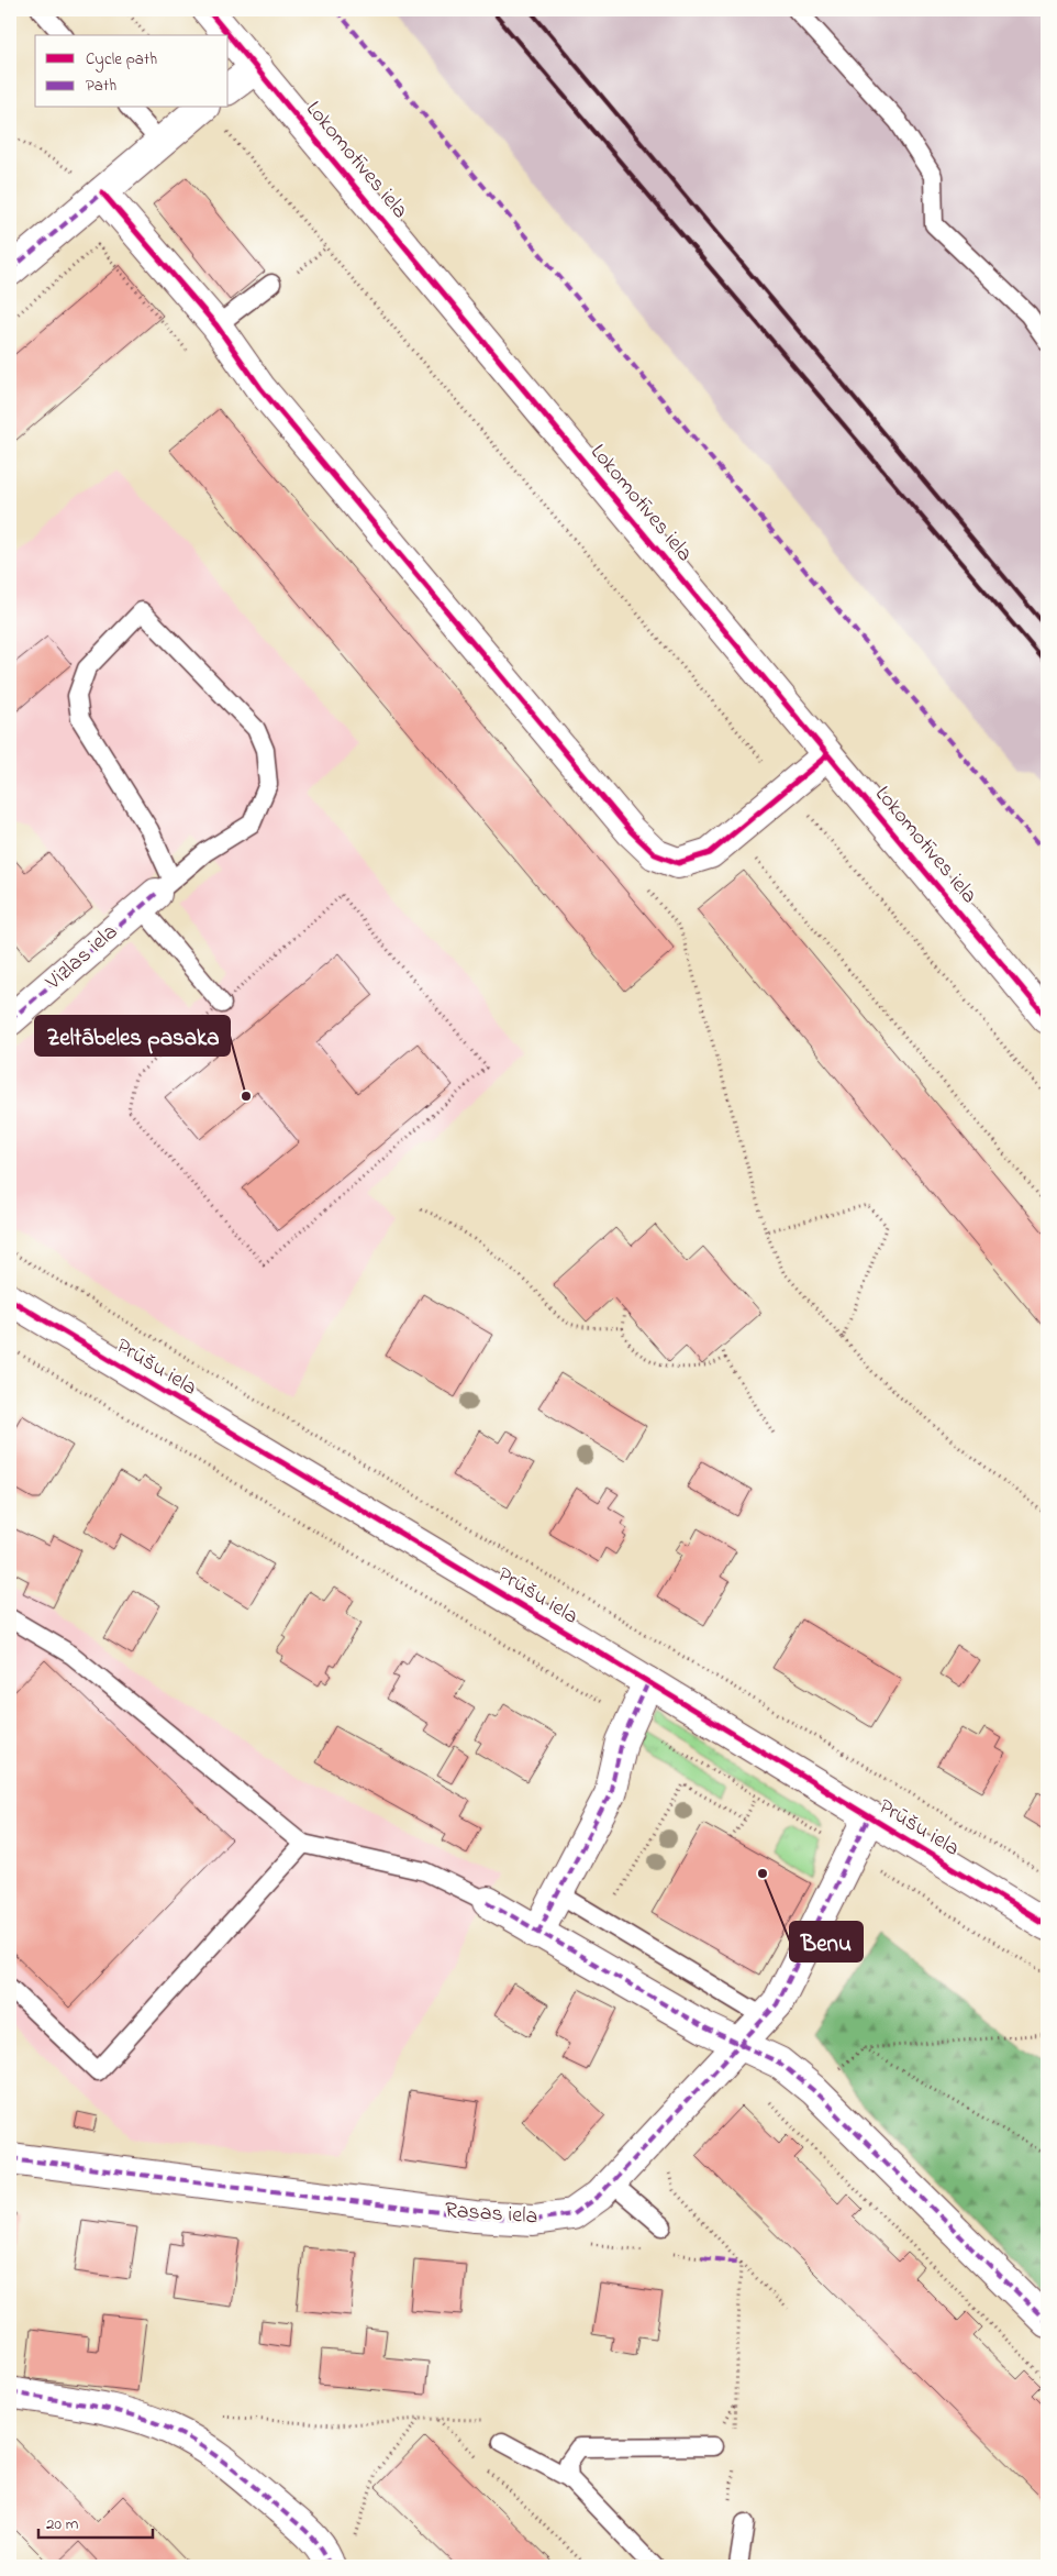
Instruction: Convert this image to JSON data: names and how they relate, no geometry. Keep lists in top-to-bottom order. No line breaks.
{"streets":{"street":["Lokomotīves iela","Vizlas iela","Prūšu iela","Rasas iela"]},"crossings":[["Prūšu iela","Rasas iela"]],"places":["Zeltābeles pasaka","Benu"],"legend":["Cycle path","Path"],"scale_bar":"20 m"}
